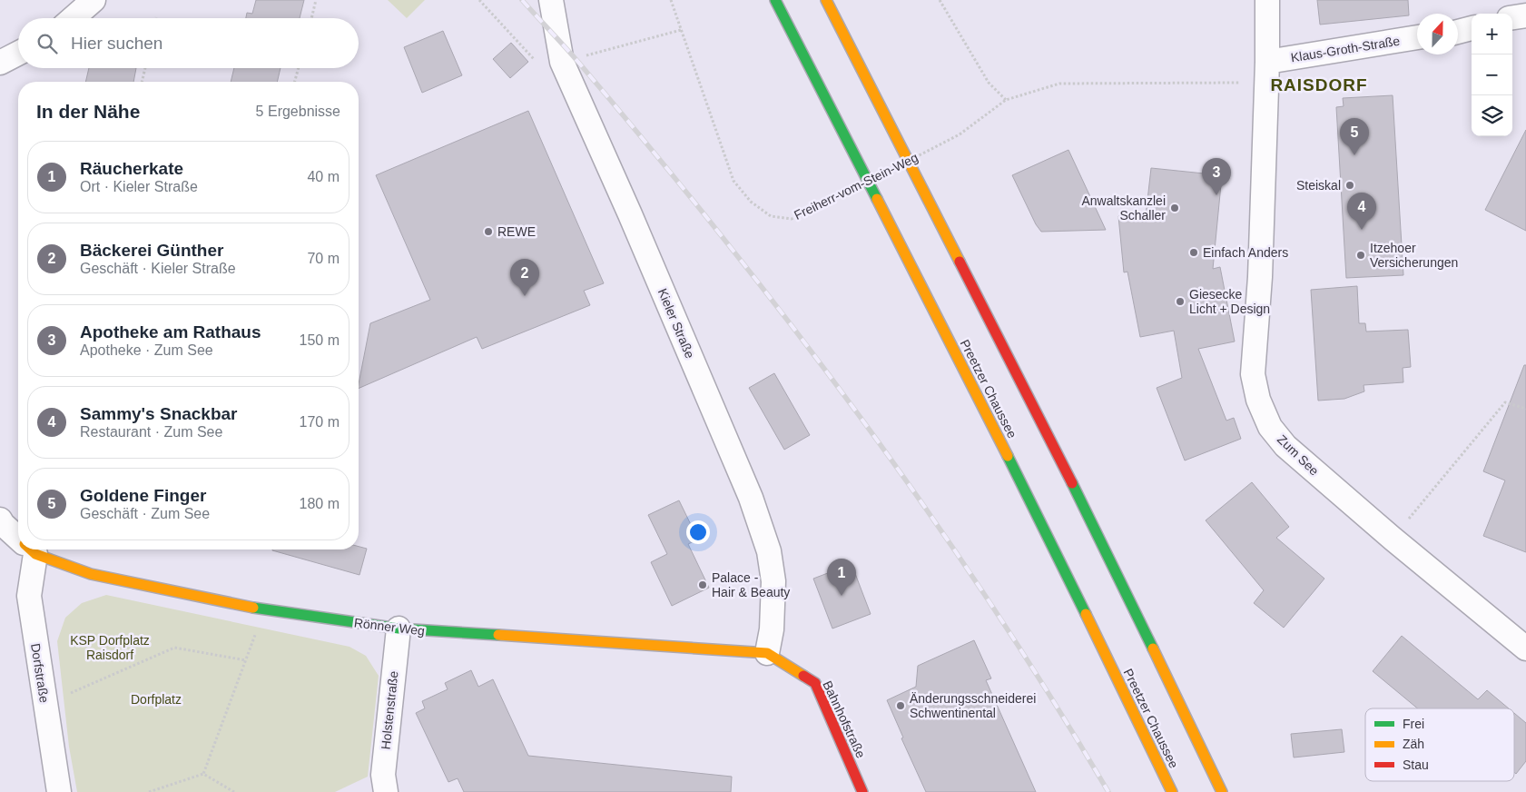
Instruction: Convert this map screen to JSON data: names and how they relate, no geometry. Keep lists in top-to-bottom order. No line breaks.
{"streets":{"main road":["Preetzer Chaussee","Rönner Weg","Bahnhofstraße"],"street":["Klaus-Groth-Straße","Kieler Straße","Zum See","Dorfstraße","Holstenstraße"],"path":["Freiherr-vom-Stein-Weg"]},"crossings":[["Klaus-Groth-Straße","Freiherr-vom-Stein-Weg"],["Klaus-Groth-Straße","Zum See"],["Freiherr-vom-Stein-Weg","Zum See"],["Kieler Straße","Rönner Weg"],["Kieler Straße","Bahnhofstraße"],["Rönner Weg","Holstenstraße"],["Rönner Weg","Bahnhofstraße"]],"districts":["RAISDORF"],"parks":["KSP Dorfplatz Raisdorf","Dorfplatz"],"places":["Steiskal","Anwaltskanzlei Schaller","REWE","Einfach Anders","Itzehoer Versicherungen","Giesecke Licht + Design","Palace - Hair & Beauty","Änderungsschneiderei Schwentinental"],"legend":["Frei","Zäh","Stau"],"north":"top","page":{"map_buttons":["+","−"],"search":"Hier suchen","heading":["In der Nähe","5 Ergebnisse"],"pins":["5","3","4","2","1"],"list":[{"mark":"1","name":"Räucherkate","note":"Ort · Kieler Straße","value":"40 m"},{"mark":"2","name":"Bäckerei Günther","note":"Geschäft · Kieler Straße","value":"70 m"},{"mark":"3","name":"Apotheke am Rathaus","note":"Apotheke · Zum See","value":"150 m"},{"mark":"4","name":"Sammy's Snackbar","note":"Restaurant · Zum See","value":"170 m"},{"mark":"5","name":"Goldene Finger","note":"Geschäft · Zum See","value":"180 m"}]}}
